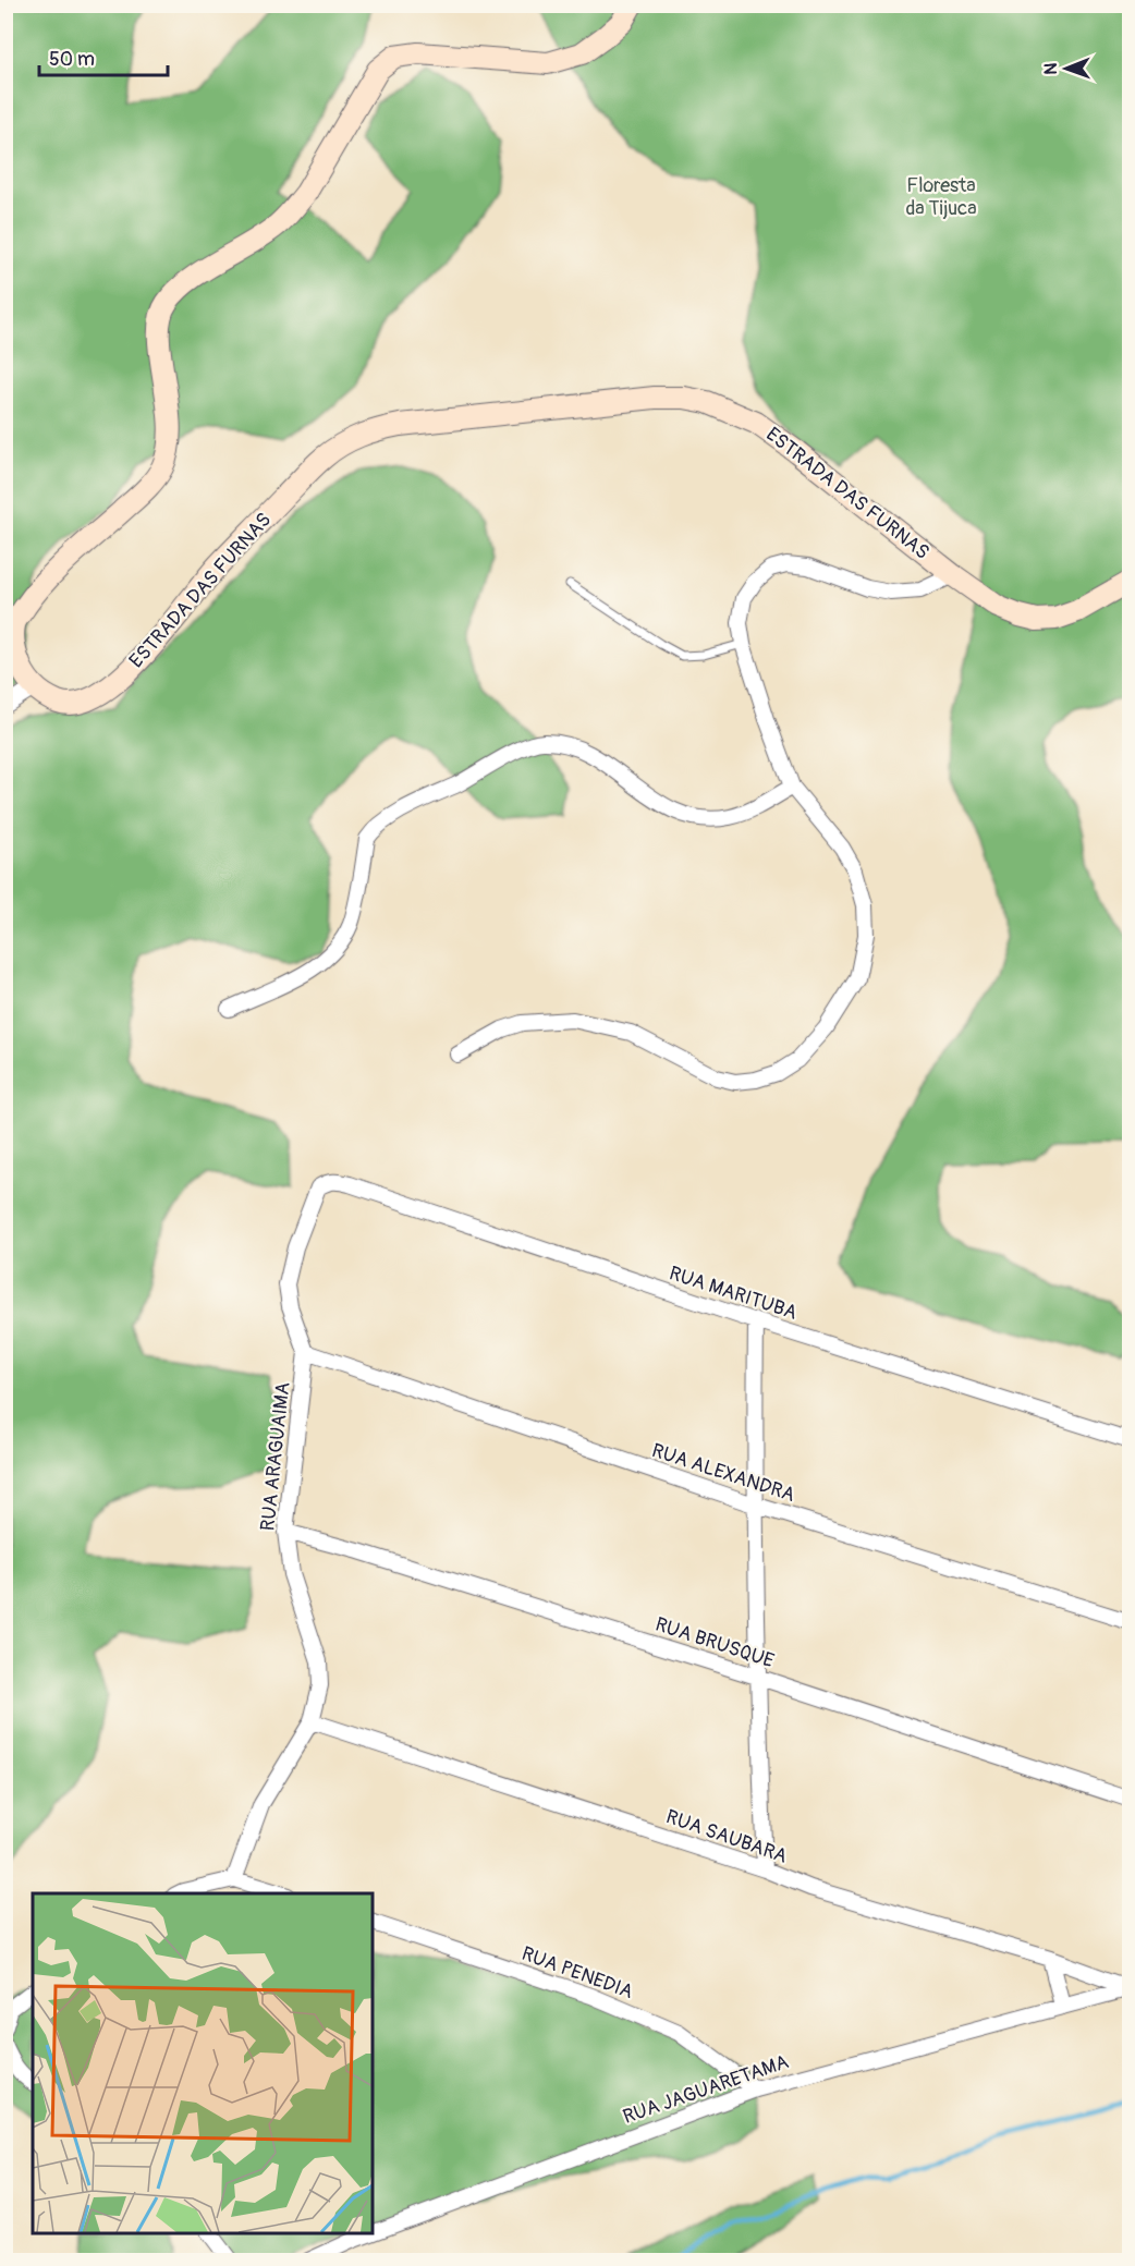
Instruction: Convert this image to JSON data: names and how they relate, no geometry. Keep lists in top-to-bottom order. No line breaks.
{"streets":{"main road":["ESTRADA DAS FURNAS"],"street":["RUA MARITUBA","RUA ARAGUAIMA","RUA ALEXANDRA","RUA BRUSQUE","RUA SAUBARA","RUA PENEDIA","RUA JAGUARETAMA"]},"crossings":[["RUA MARITUBA","RUA ARAGUAIMA"],["RUA ARAGUAIMA","RUA ALEXANDRA"],["RUA ARAGUAIMA","RUA BRUSQUE"],["RUA ARAGUAIMA","RUA SAUBARA"],["RUA SAUBARA","RUA JAGUARETAMA"],["RUA PENEDIA","RUA JAGUARETAMA"]],"parks":["Floresta da Tijuca"],"scale_bar":"50 m","north":"left"}
